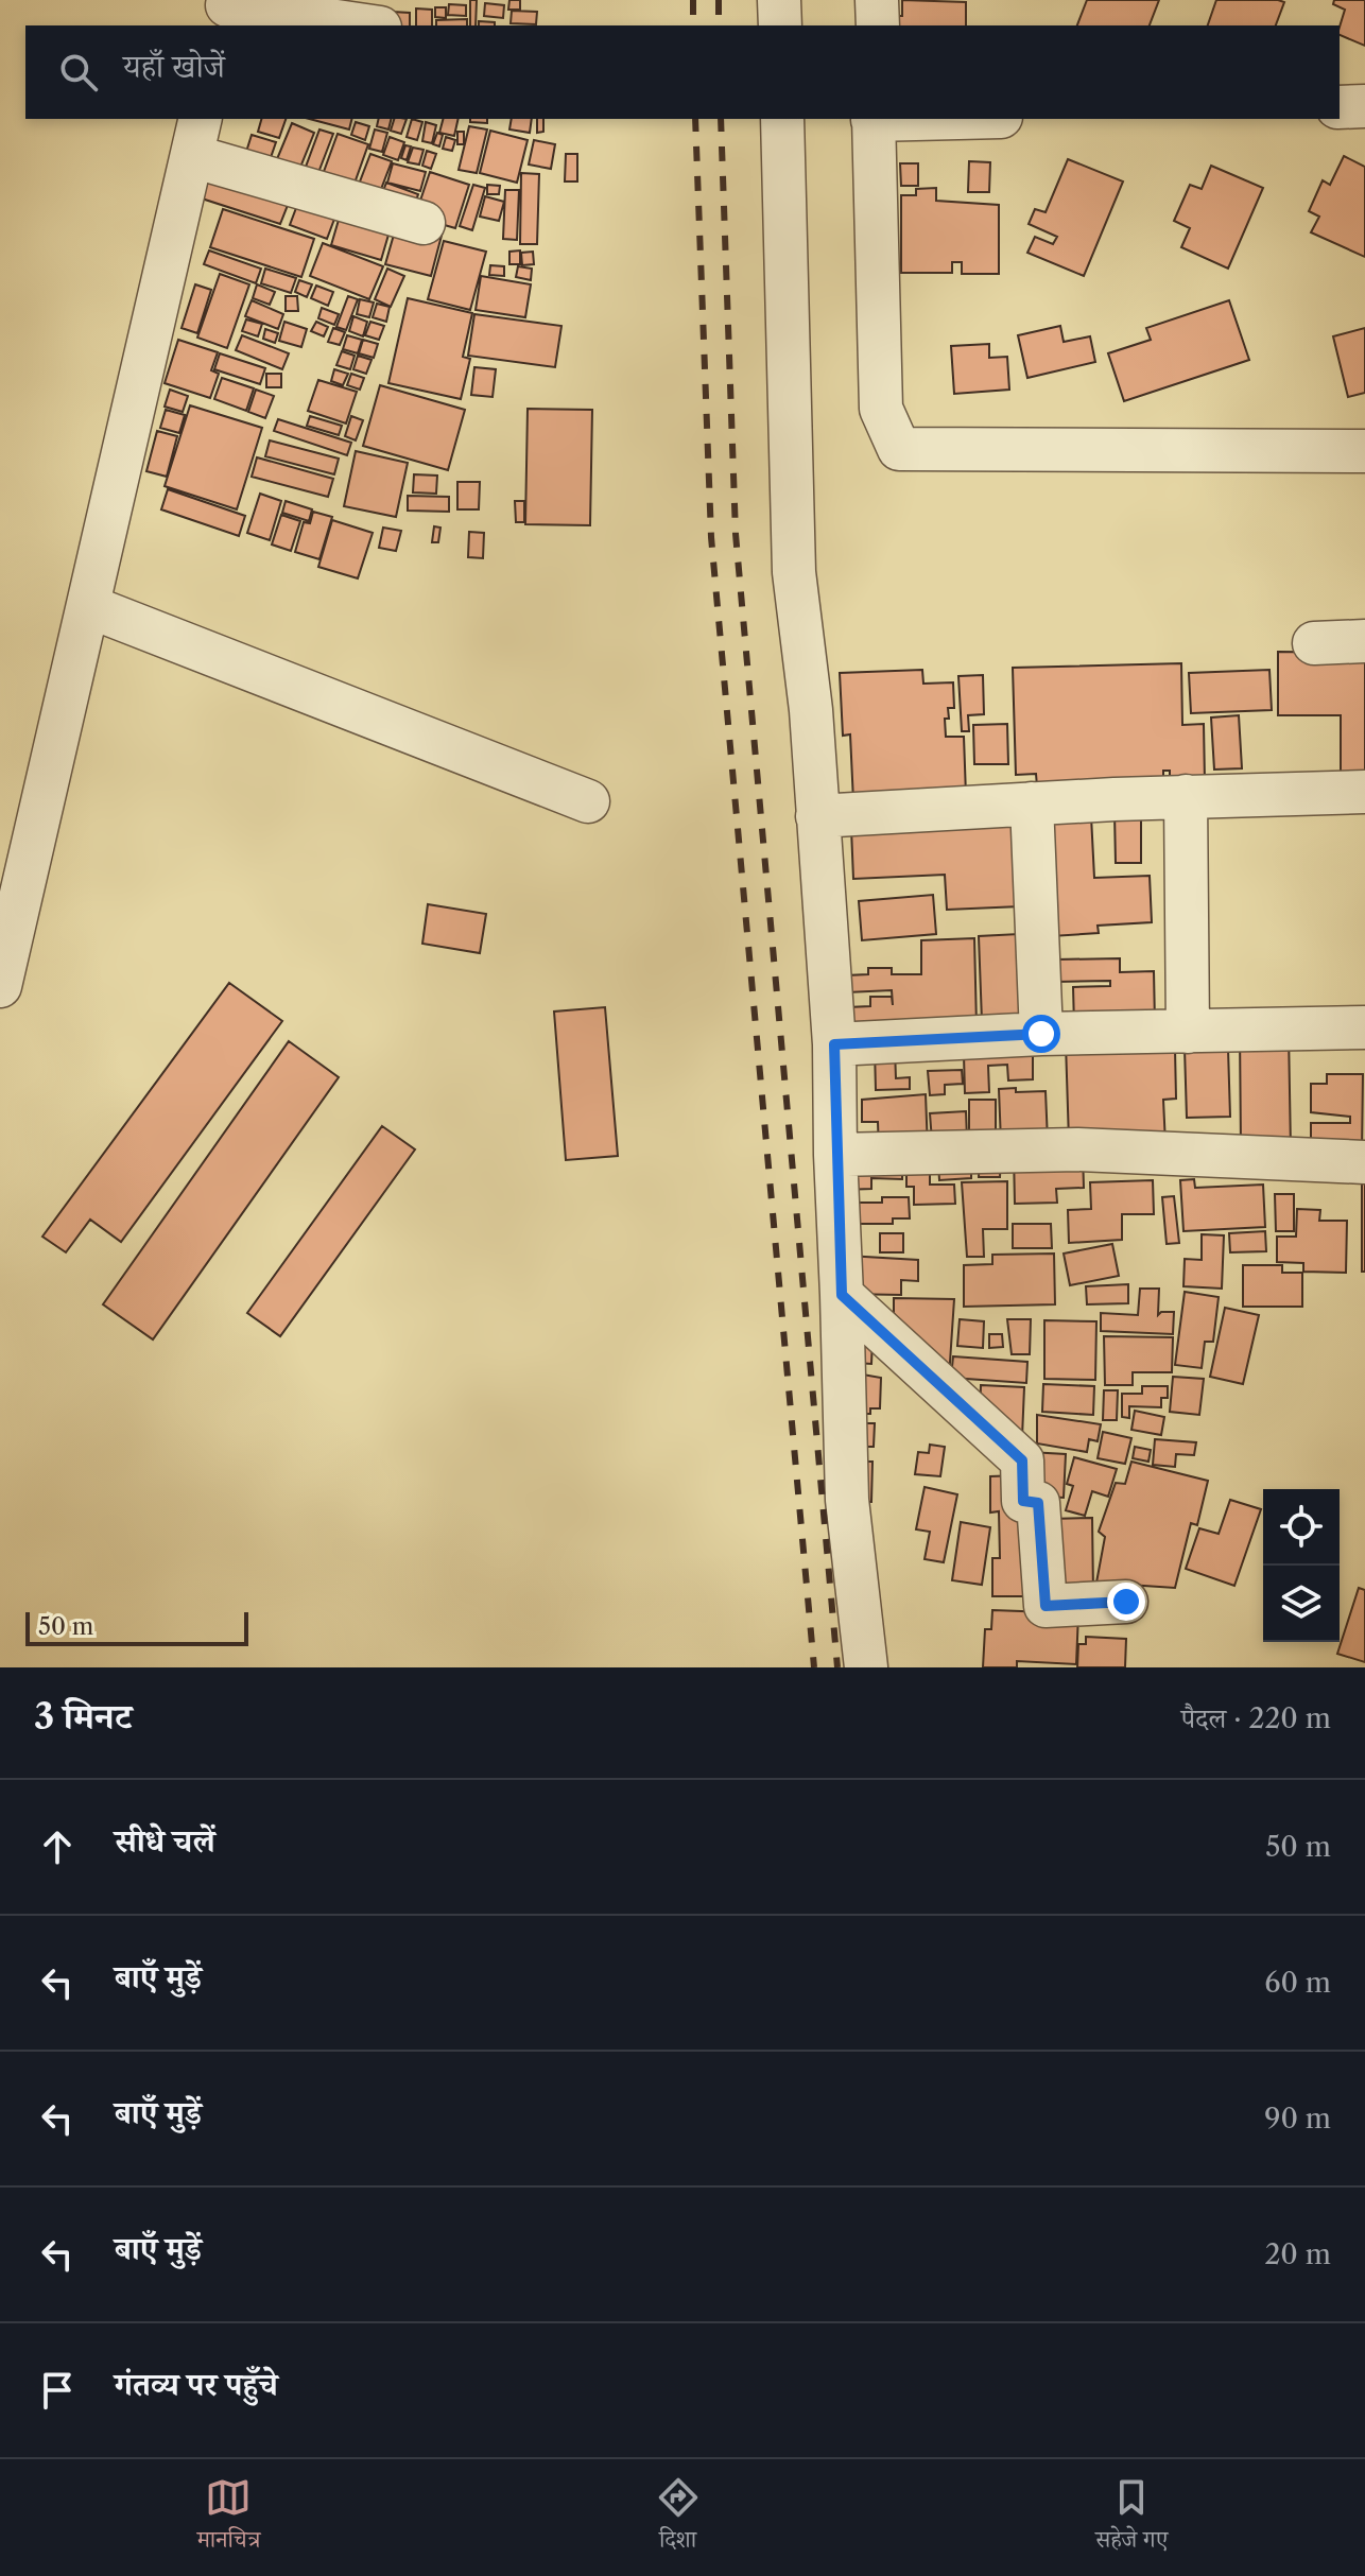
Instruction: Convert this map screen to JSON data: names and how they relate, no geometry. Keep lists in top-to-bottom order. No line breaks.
{"scale_bar":"50 m","page":{"search":"यहाँ खोजें","scale":"50 m","heading":["3 मिनट","पैदल · 220 m"],"list":[["सीधे चलें","50 m"],["बाएँ मुड़ें","60 m"],["बाएँ मुड़ें","90 m"],["बाएँ मुड़ें","20 m"],"गंतव्य पर पहुँचे"],"nav":["मानचित्र","दिशा","सहेजे गए"]}}
